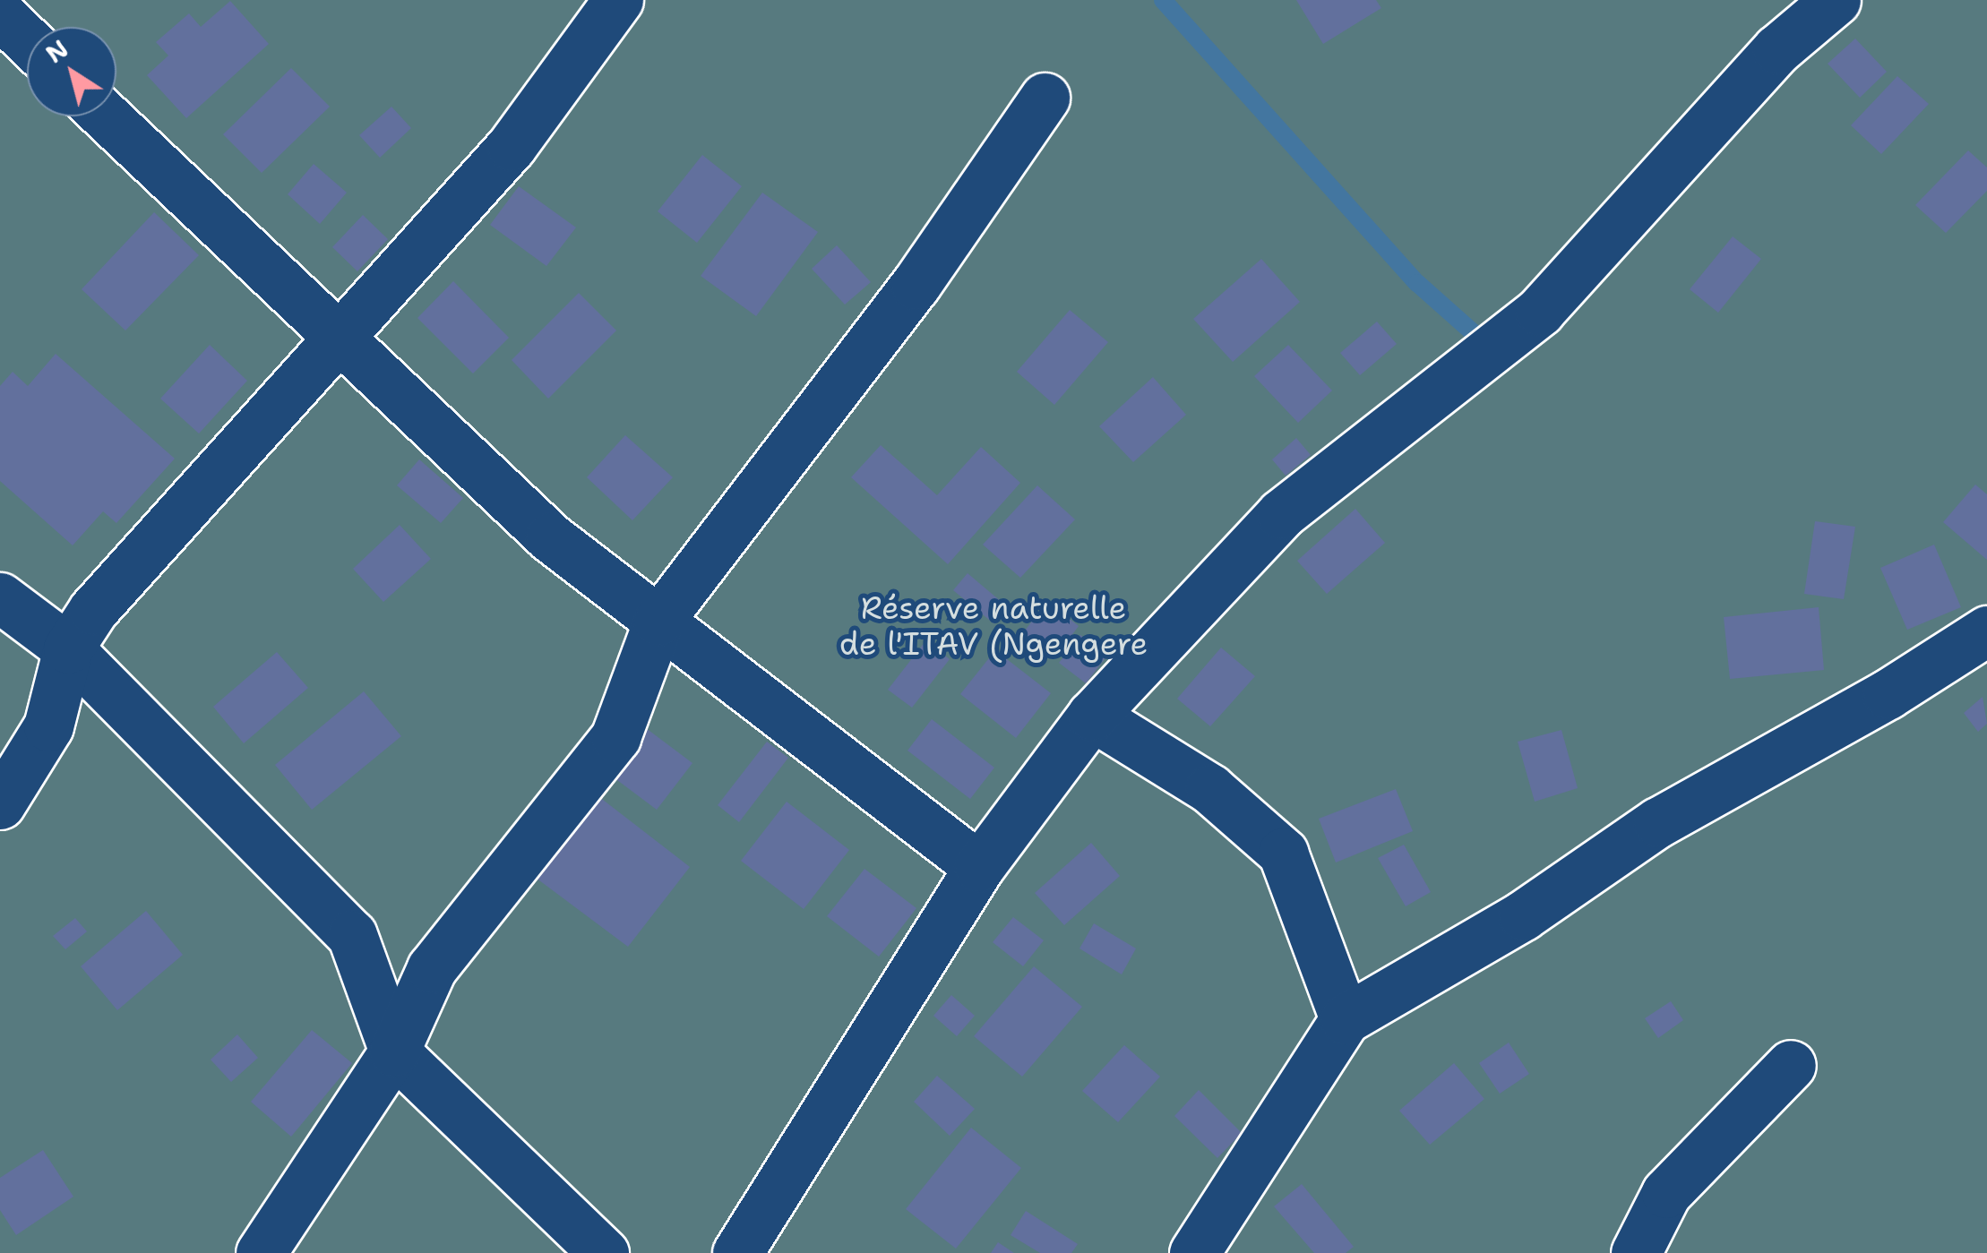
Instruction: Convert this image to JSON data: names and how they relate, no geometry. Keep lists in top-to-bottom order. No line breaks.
{"parks":["Réserve naturelle de l'ITAV (Ngengere"],"north":"top left"}
